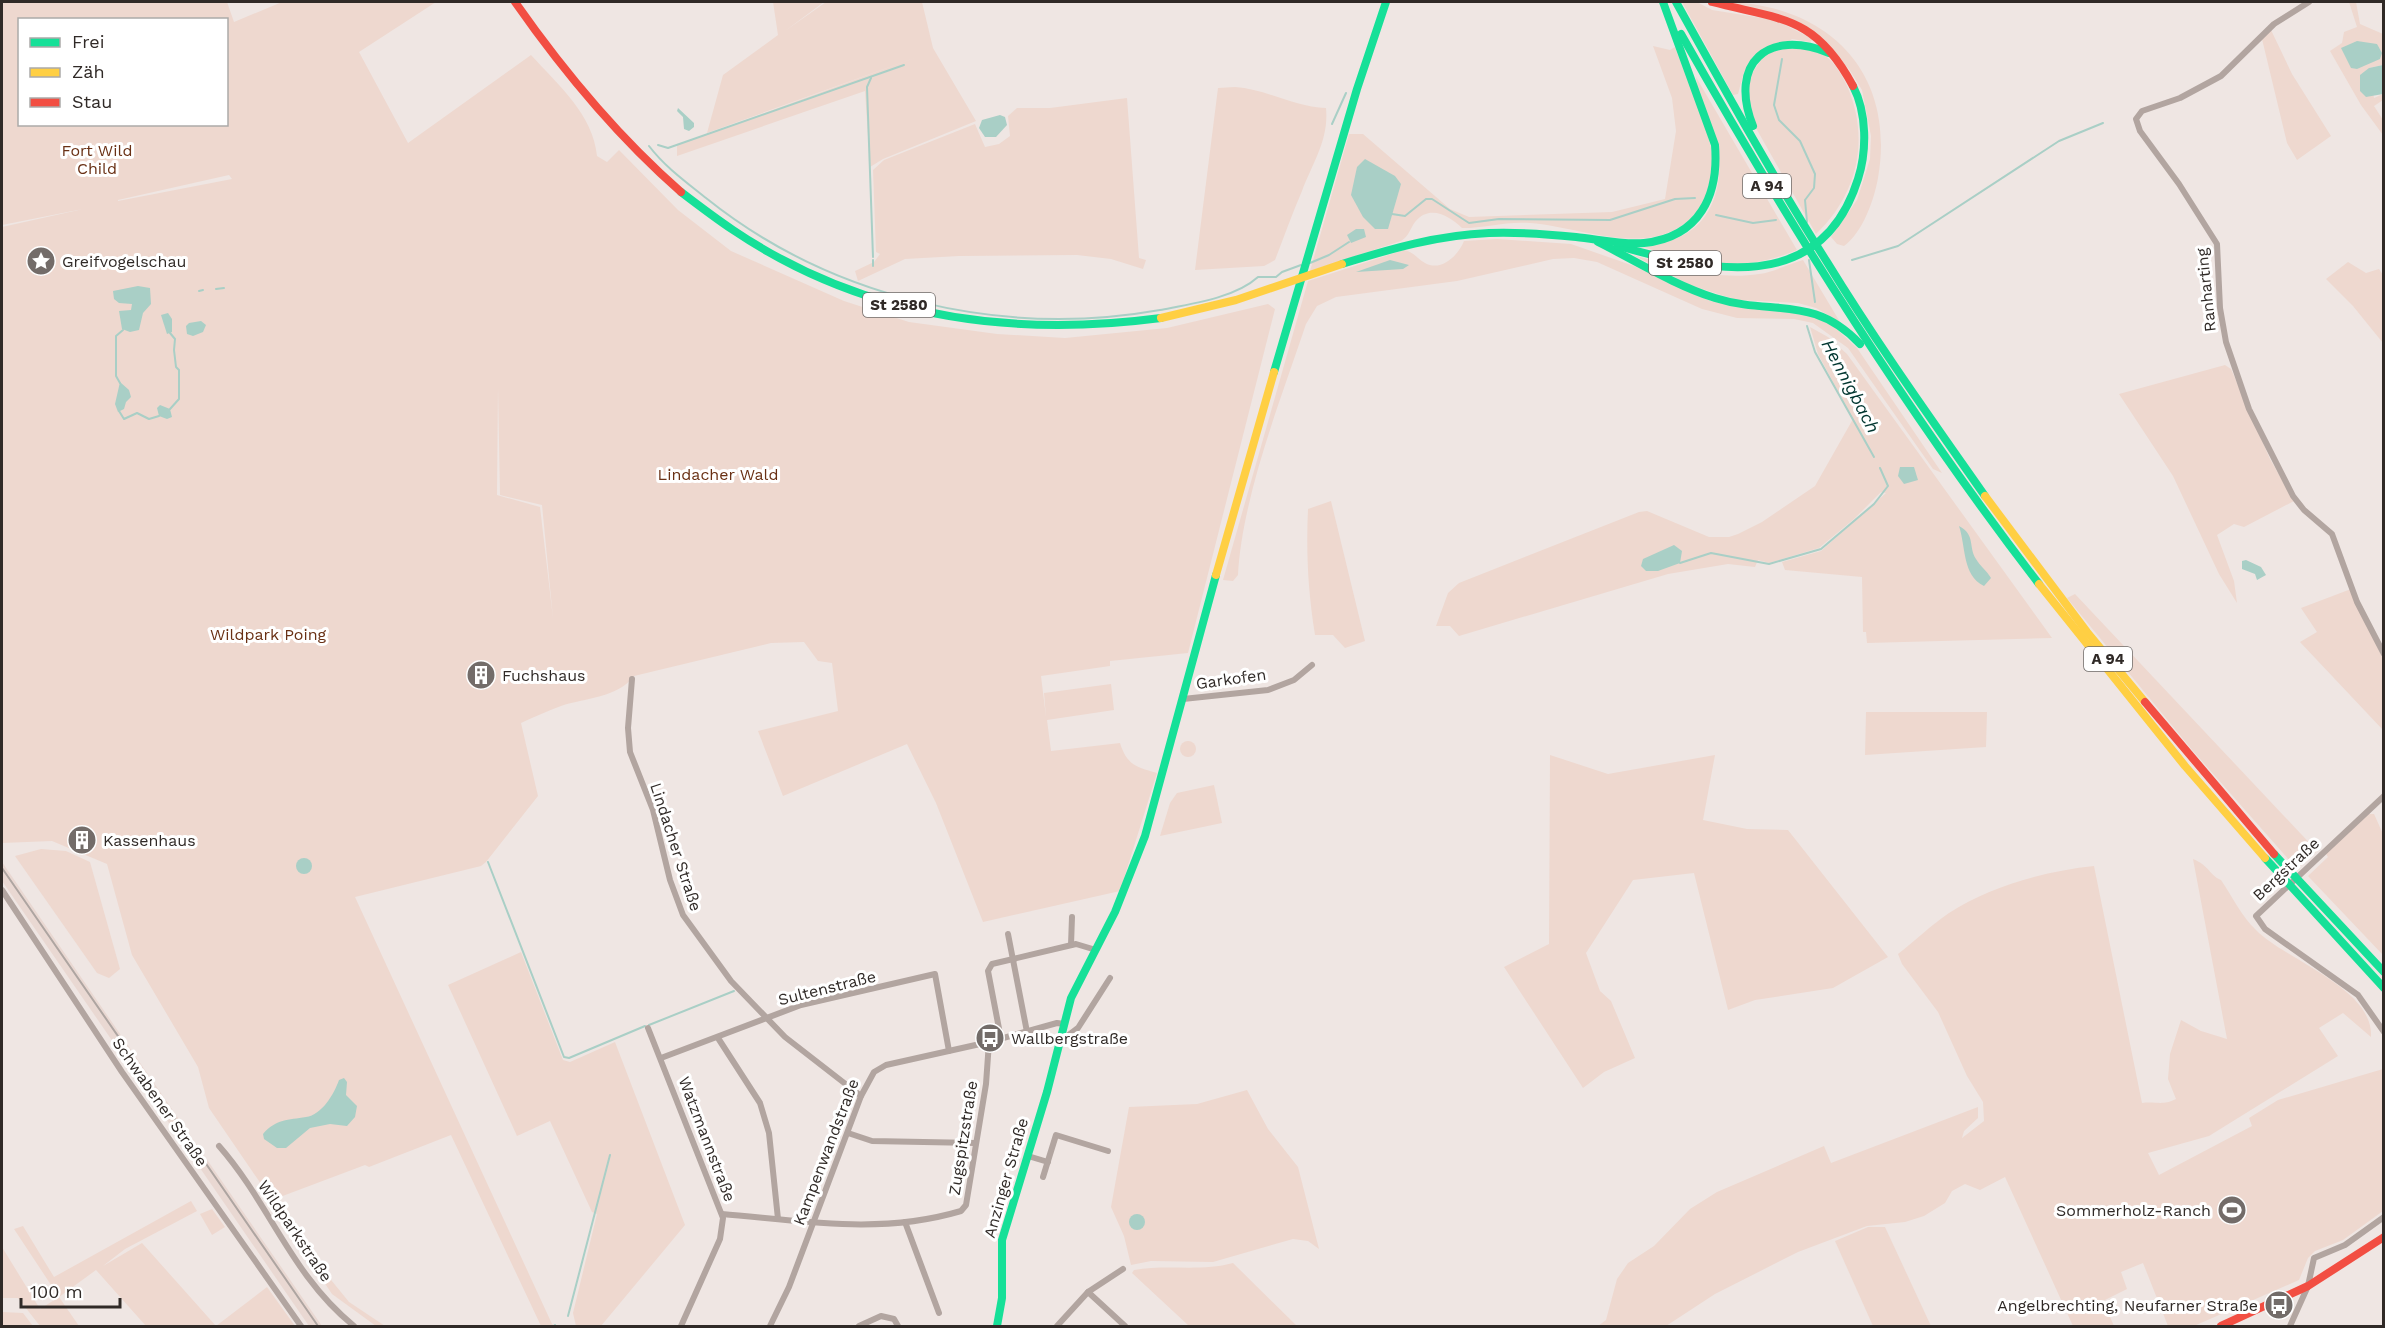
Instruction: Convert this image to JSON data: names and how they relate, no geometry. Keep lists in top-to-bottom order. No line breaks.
{"streets":{"main road":["A 94","St 2580","Anzinger Straße"],"street":["Ranharting","Garkofen","Lindacher Straße","Bergstraße","Sultenstraße","Schwabener Straße","Zugspitzstraße","Watzmannstraße","Kampenwandstraße","Wildparkstraße"]},"crossings":[["Garkofen","Anzinger Straße"],["Lindacher Straße","Sultenstraße"],["Lindacher Straße","Kampenwandstraße"],["Sultenstraße","Watzmannstraße"],["Sultenstraße","Kampenwandstraße"],["Zugspitzstraße","Watzmannstraße"],["Zugspitzstraße","Kampenwandstraße"],["Kampenwandstraße","Anzinger Straße"]],"water":["Hennigbach"],"parks":["Fort Wild Child","Lindacher Wald","Wildpark Poing"],"places":{"place":["Greifvogelschau"],"building":["Fuchshaus","Kassenhaus"],"bus stop":["Wallbergstraße","Angelbrechting, Neufarner Straße"],"sports":["Sommerholz-Ranch"]},"legend":["Frei","Zäh","Stau"],"scale_bar":"100 m"}
